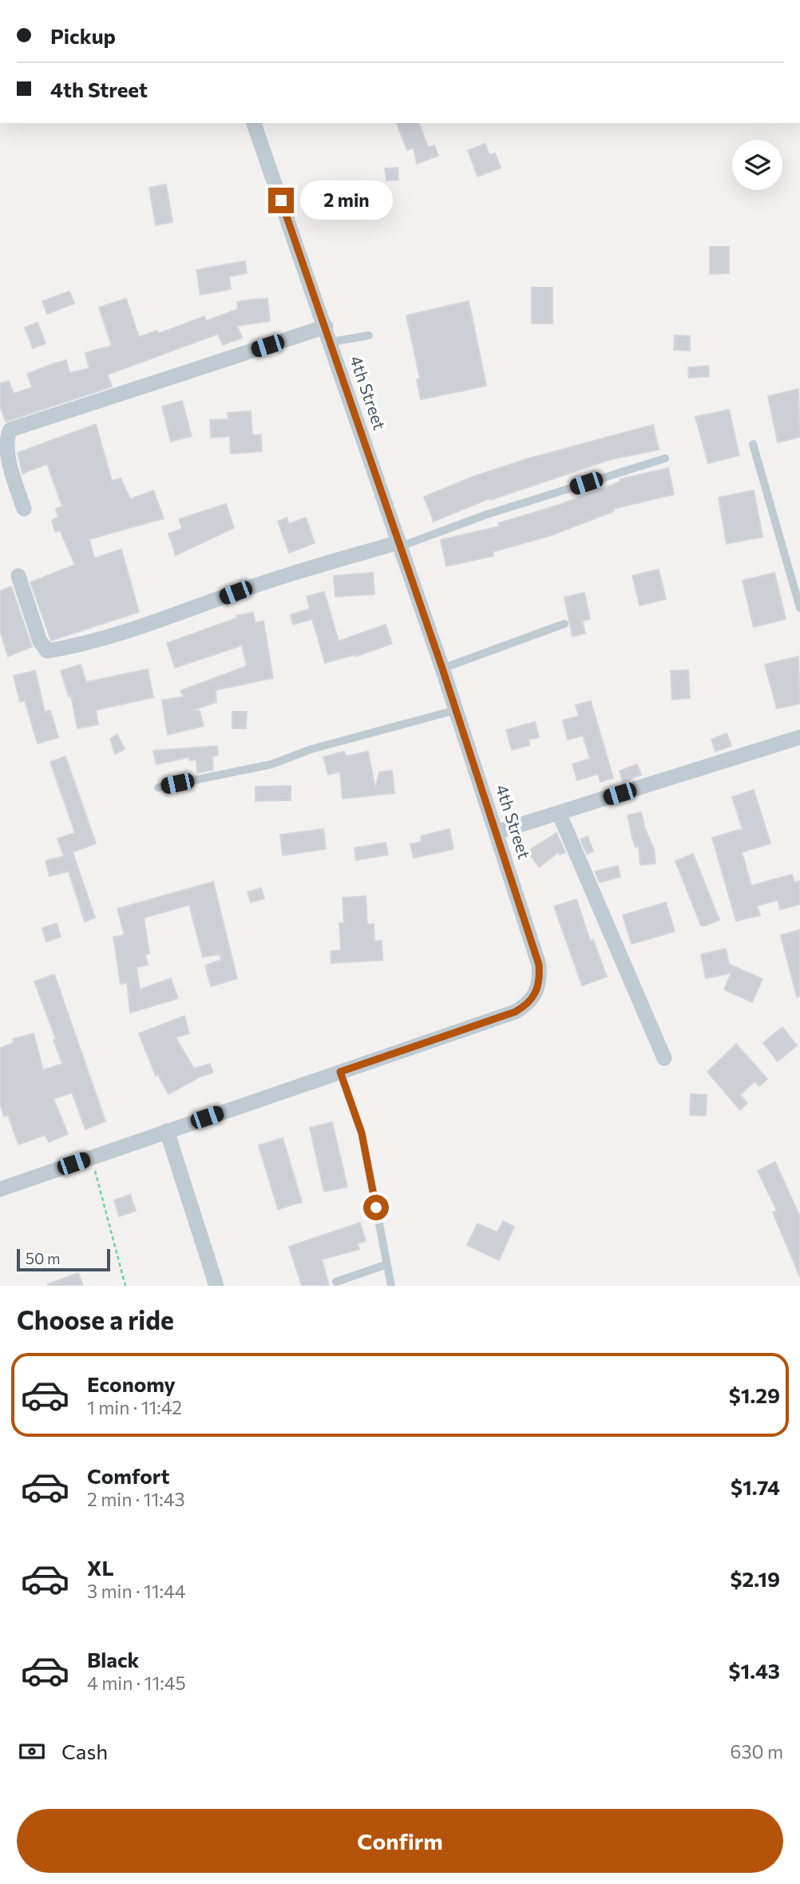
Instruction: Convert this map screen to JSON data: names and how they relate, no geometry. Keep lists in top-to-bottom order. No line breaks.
{"streets":{"street":["4th Street"]},"scale_bar":"50 m","page":{"banner":["Pickup","4th Street"],"bubble":"2 min","scale":"50 m","heading":"Choose a ride","list":[{"name":"Economy","note":"1 min · 11:42","value":"$1.29"},{"name":"Comfort","note":"2 min · 11:43","value":"$1.74"},{"name":"XL","note":"3 min · 11:44","value":"$2.19"},{"name":"Black","note":"4 min · 11:45","value":"$1.43"}],"pay":["Cash","630 m"],"buttons":"Confirm"}}
